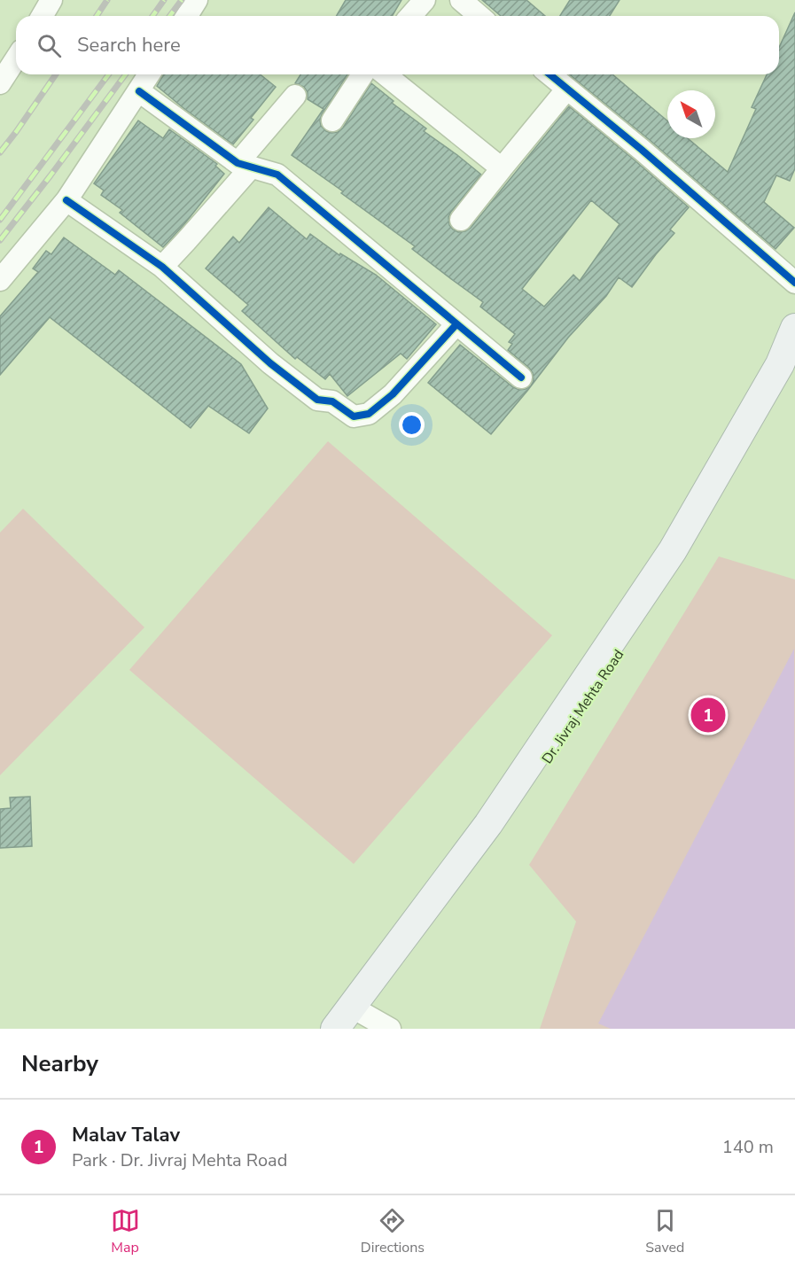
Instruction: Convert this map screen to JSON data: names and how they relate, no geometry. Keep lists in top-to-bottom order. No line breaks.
{"streets":{"main road":["Dr. Jivraj Mehta Road"]},"north":"top left","page":{"search":"Search here","pins":"1","heading":"Nearby","list":[{"mark":"1","name":"Malav Talav","note":"Park · Dr. Jivraj Mehta Road","value":"140 m"}],"nav":["Map","Directions","Saved"]}}
